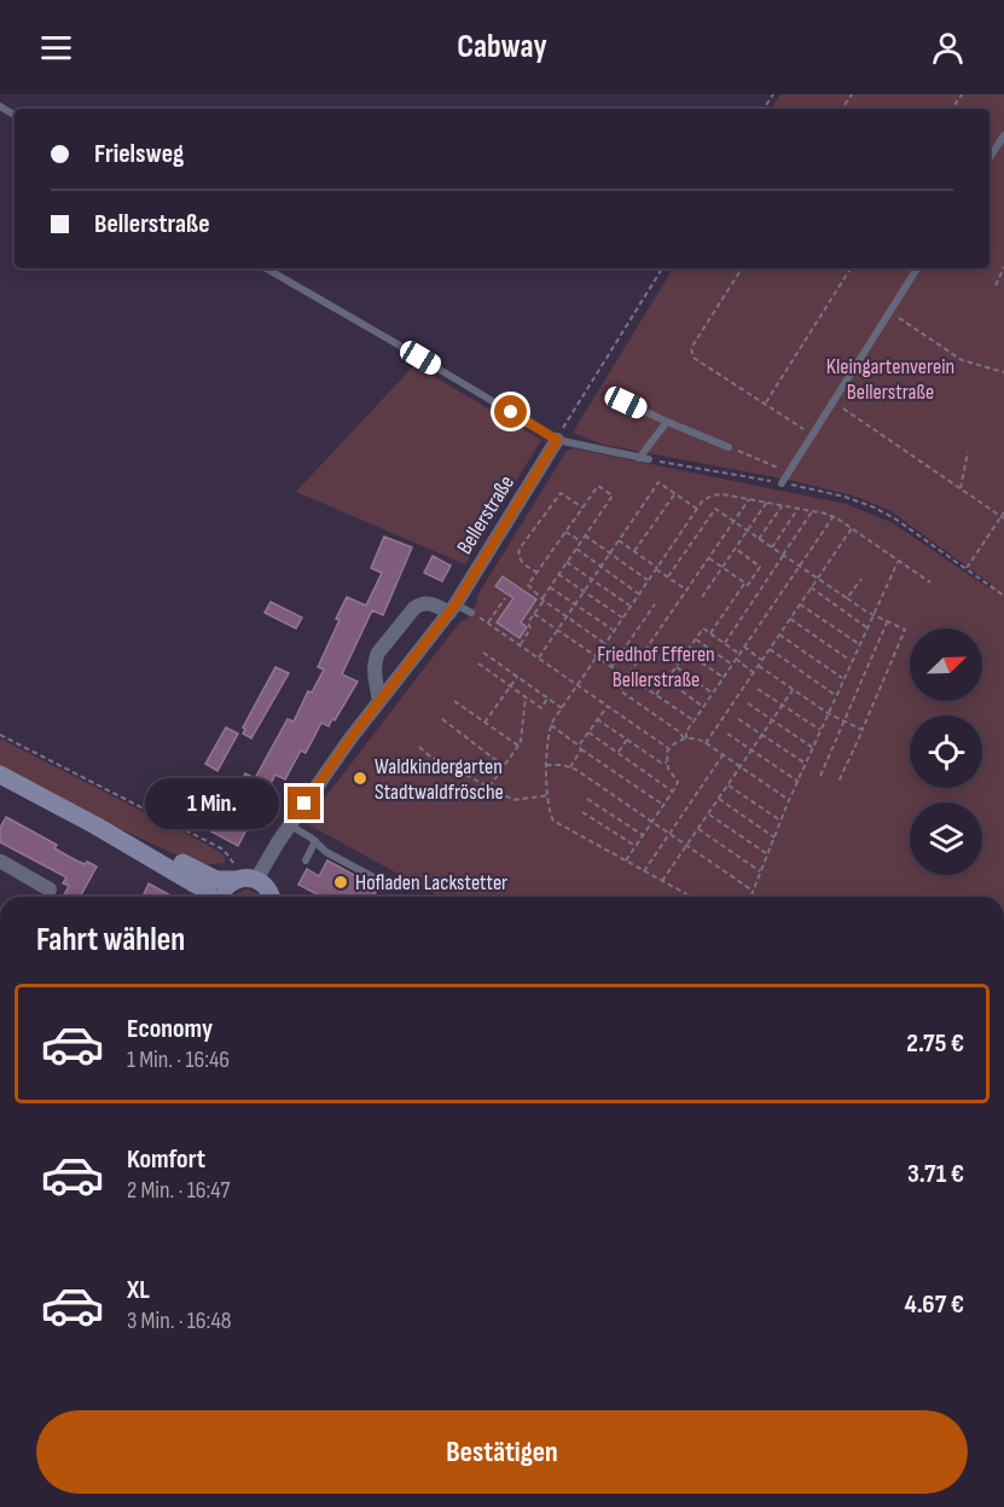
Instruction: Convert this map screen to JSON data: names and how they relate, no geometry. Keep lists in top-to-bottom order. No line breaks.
{"streets":{"street":["Bellerstraße"]},"parks":["Kleingartenverein Bellerstraße","Friedhof Efferen Bellerstraße"],"places":["Waldkindergarten Stadtwaldfrösche","Hofladen Lackstetter"],"north":"top right","page":{"header":"Cabway","banner":["Frielsweg","Bellerstraße"],"bubble":"1 Min.","heading":"Fahrt wählen","list":[{"name":"Economy","note":"1 Min. · 16:46","value":"2.75 €"},{"name":"Komfort","note":"2 Min. · 16:47","value":"3.71 €"},{"name":"XL","note":"3 Min. · 16:48","value":"4.67 €"}],"buttons":"Bestätigen"}}
